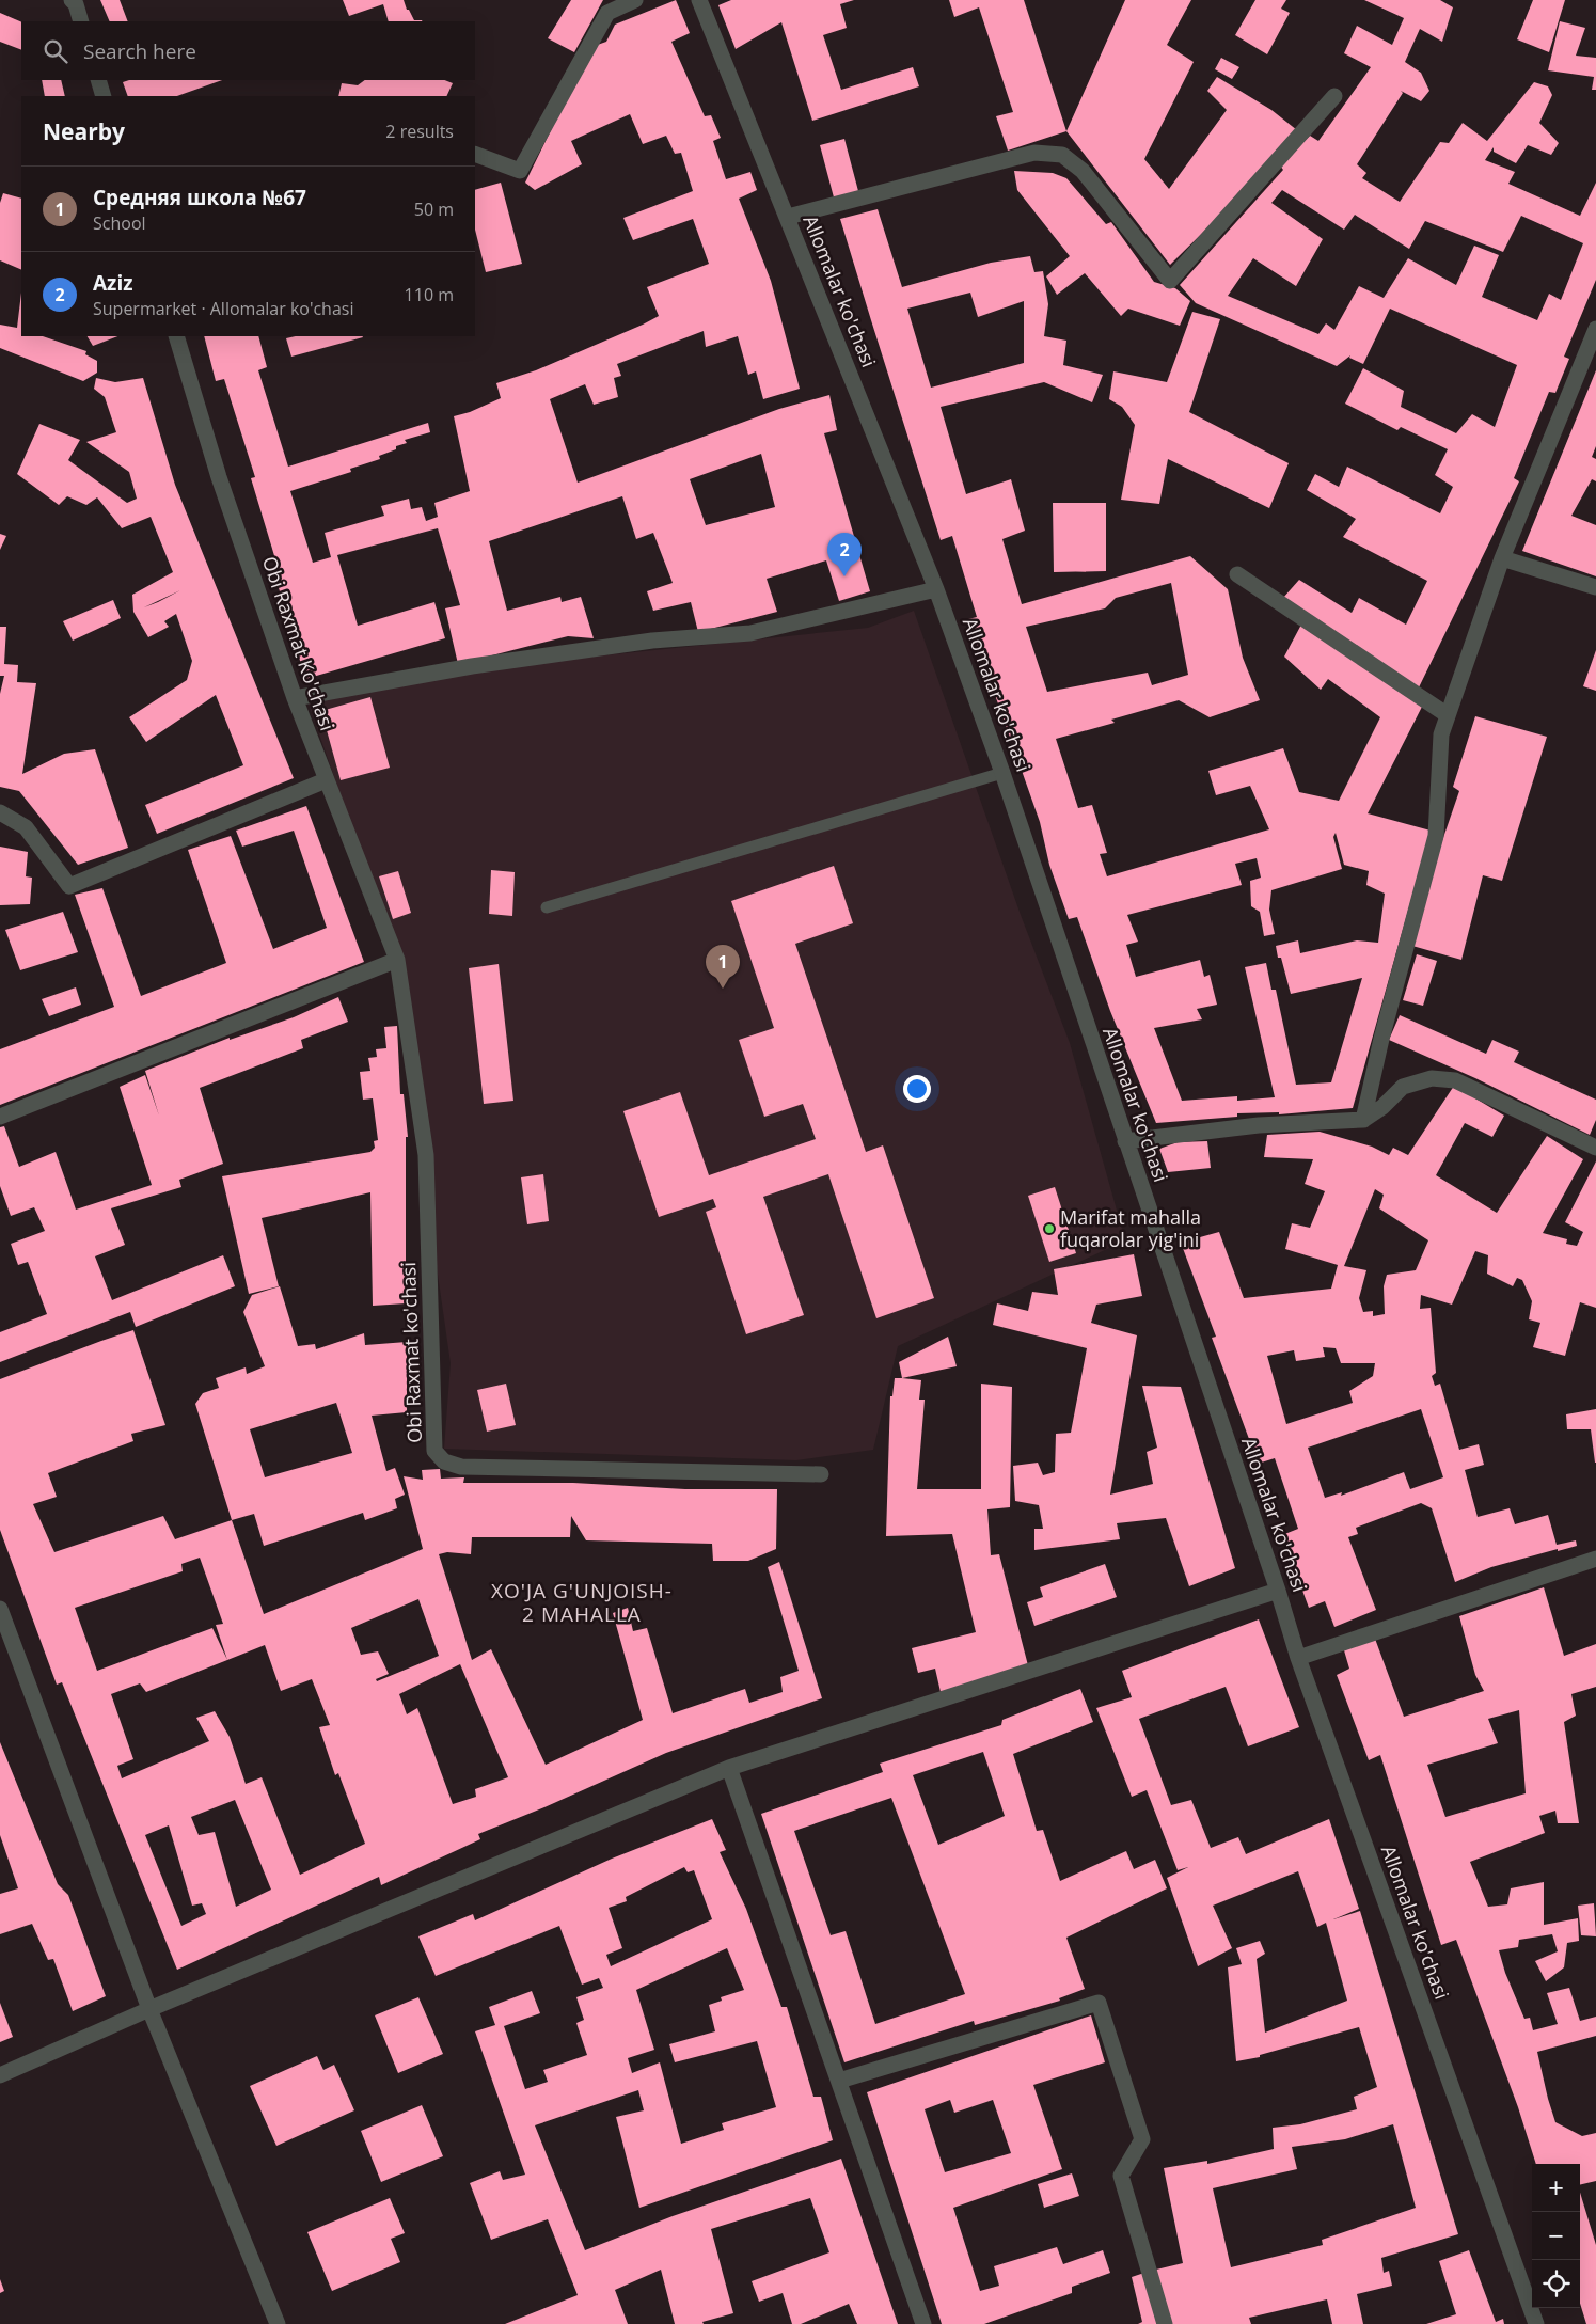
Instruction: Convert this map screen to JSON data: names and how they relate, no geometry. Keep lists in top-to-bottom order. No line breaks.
{"streets":{"street":["Allomalar ko'chasi","Obi Raxmat Ko'chasi","Obi Raxmat ko'chasi"]},"crossings":[["Obi Raxmat Ko'chasi","Obi Raxmat ko'chasi"]],"districts":["XO'JA G'UNJOISH- 2 MAHALLA"],"places":["Marifat mahalla fuqarolar yig'ini"],"page":{"search":"Search here","heading":["Nearby","2 results"],"list":[{"mark":"1","name":"Средняя школа №67","note":"School","value":"50 m"},{"mark":"2","name":"Aziz","note":"Supermarket · Allomalar ko'chasi","value":"110 m"}],"pins":["2","1"],"map_buttons":["+","−"]}}
